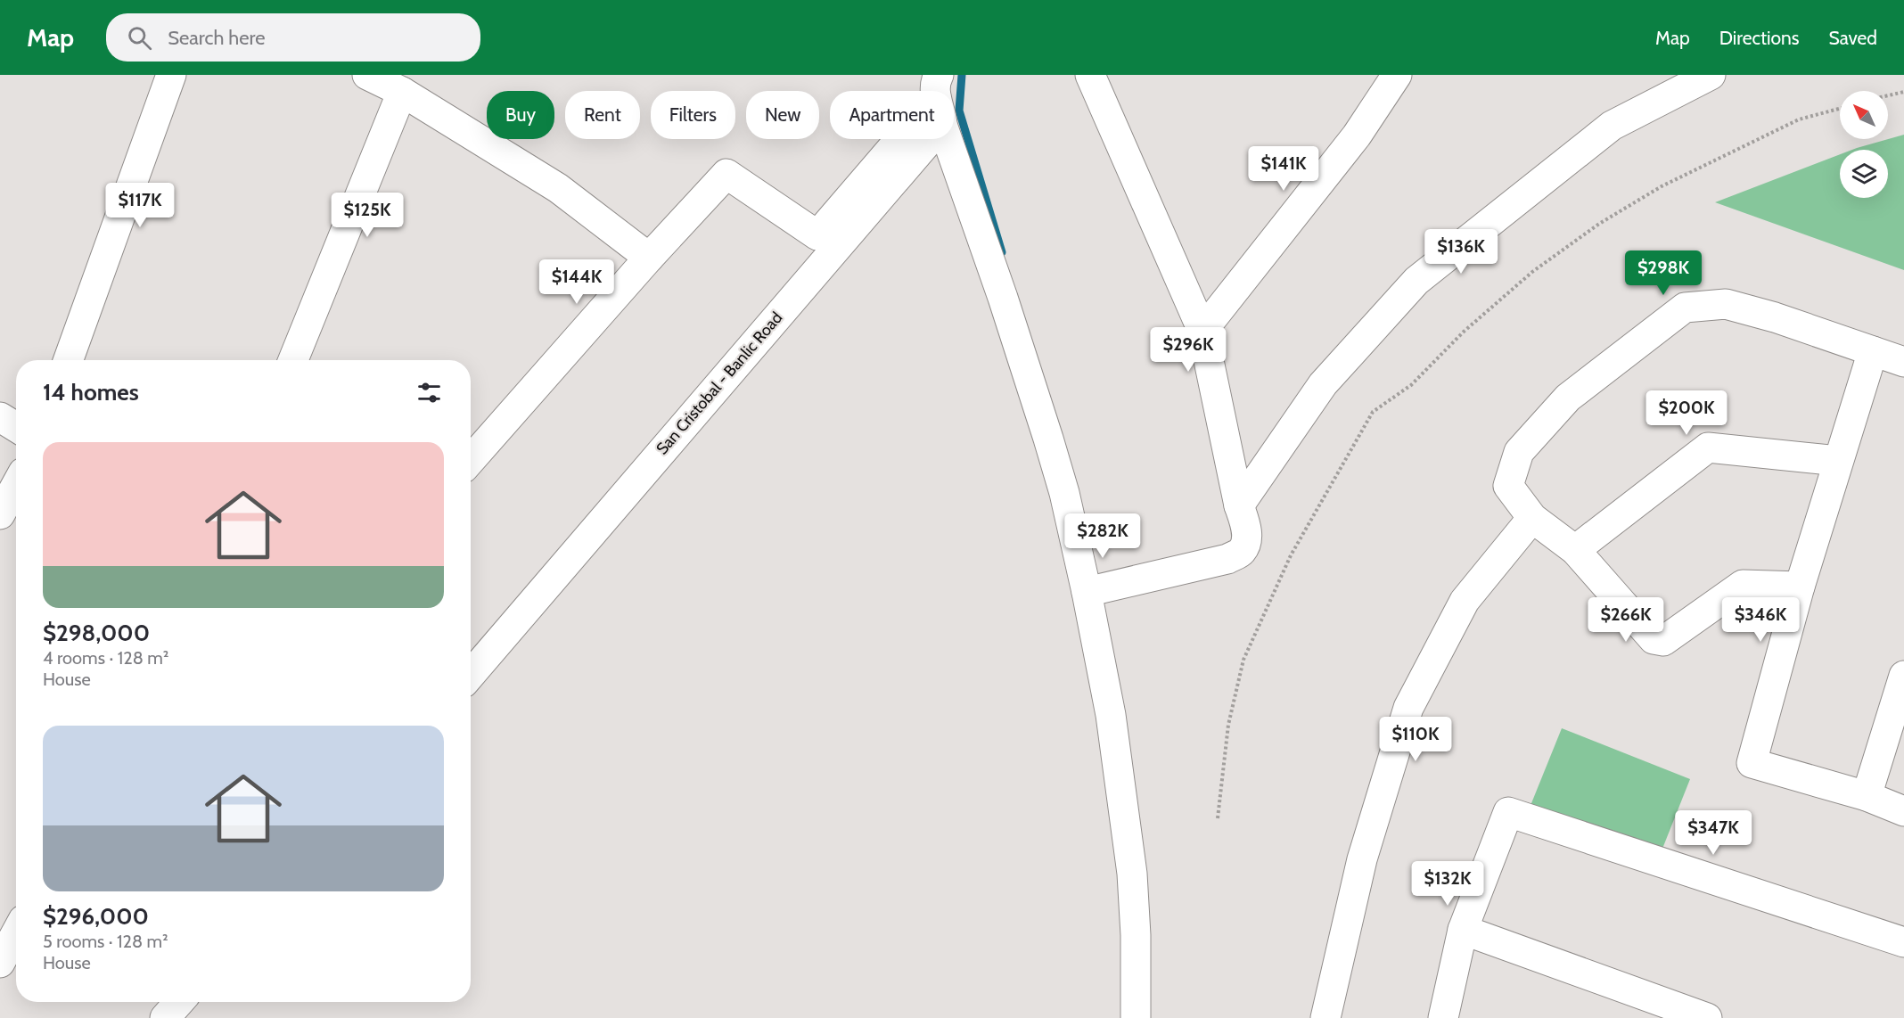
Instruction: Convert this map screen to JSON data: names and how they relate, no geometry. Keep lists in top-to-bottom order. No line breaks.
{"streets":{"street":["San Cristobal - Banlic Road"]},"north":"top left","page":{"header":"Map","search":"Search here","nav":["Map","Directions","Saved"],"chip":["Buy","Rent","Filters","New","Apartment"],"price":["$141K","$117K","$125K","$136K","$298K","$144K","$296K","$200K","$282K","$266K","$346K","$110K","$347K","$132K"],"heading":"14 homes","list":[{"name":"$298,000","note":"4 rooms · 128 m² · House"},{"name":"$296,000","note":"5 rooms · 128 m² · House"}]}}
